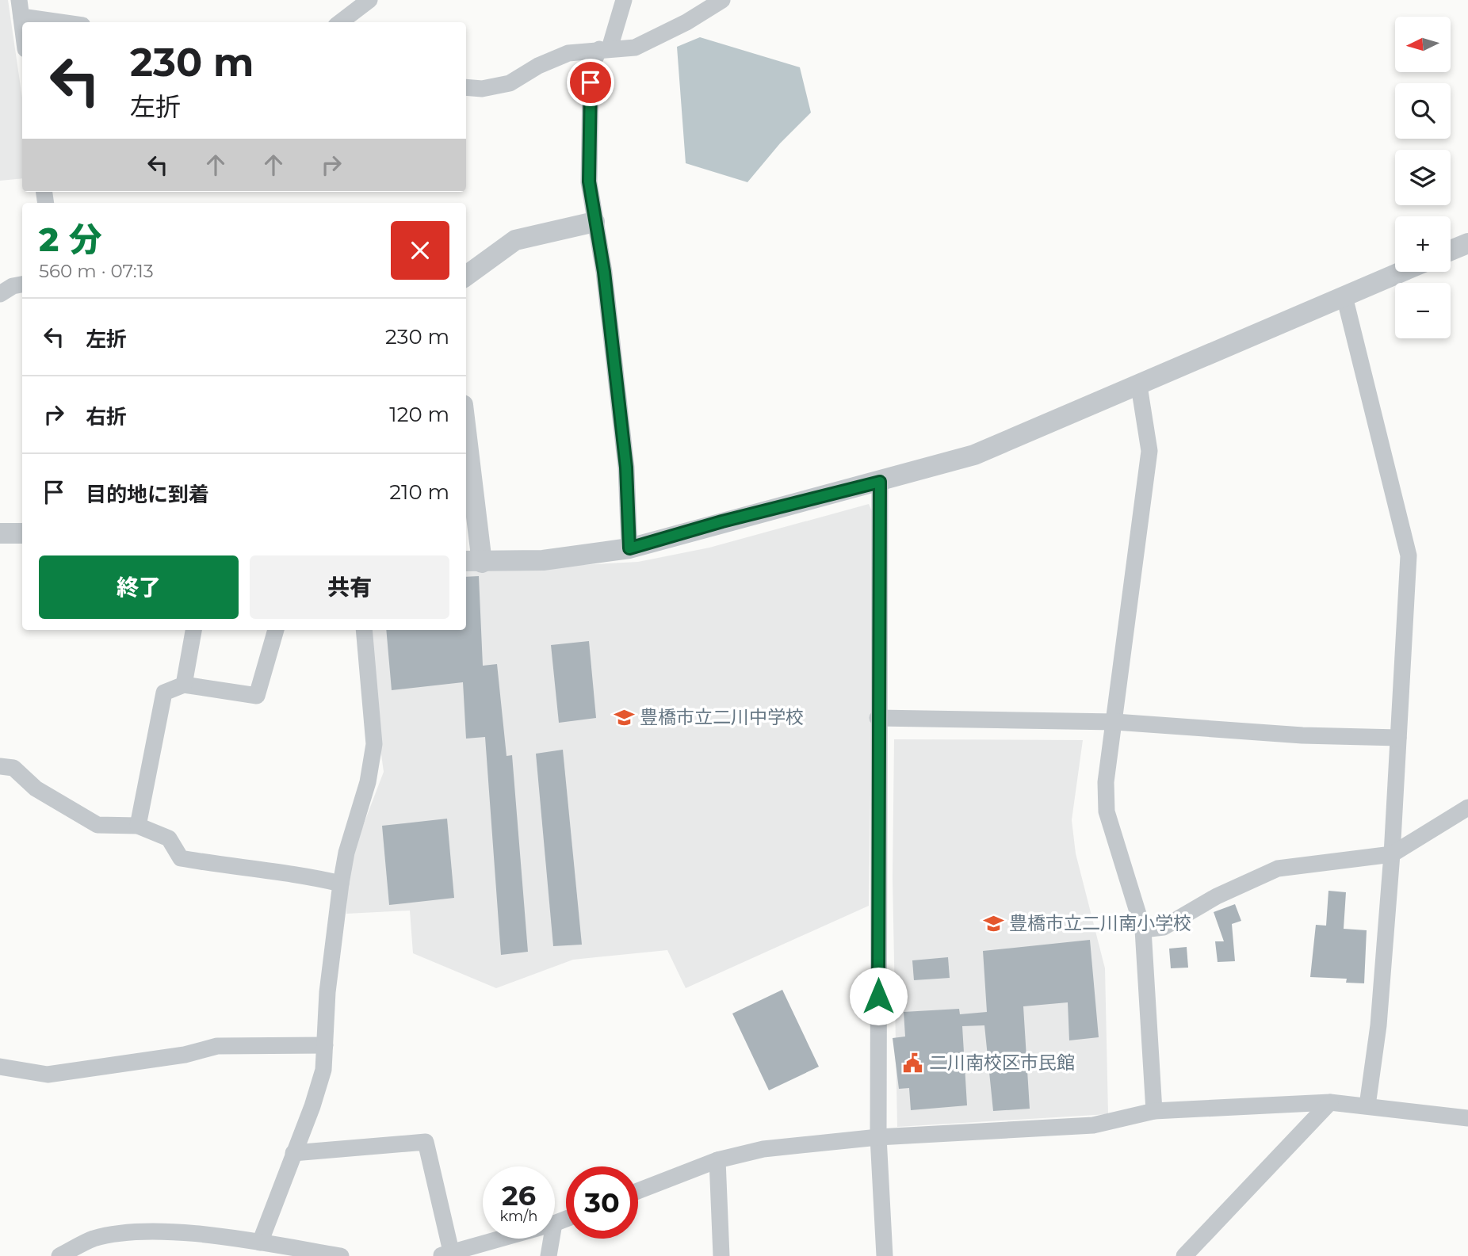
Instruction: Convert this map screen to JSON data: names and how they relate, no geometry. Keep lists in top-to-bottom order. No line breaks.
{"places":{"school or university":["豊橋市立二川中学校","豊橋市立二川南小学校"],"public building":["二川南校区市民館"]},"north":"left","page":{"map_buttons":["+","−"],"turn":["230 m","左折"],"heading":["2 分","560 m · 07:13"],"list":[{"name":"左折","value":"230 m"},{"name":"右折","value":"120 m"},{"name":"目的地に到着","value":"210 m"}],"buttons":["終了","共有"],"speed":"26 km/h","limit":"30"}}
